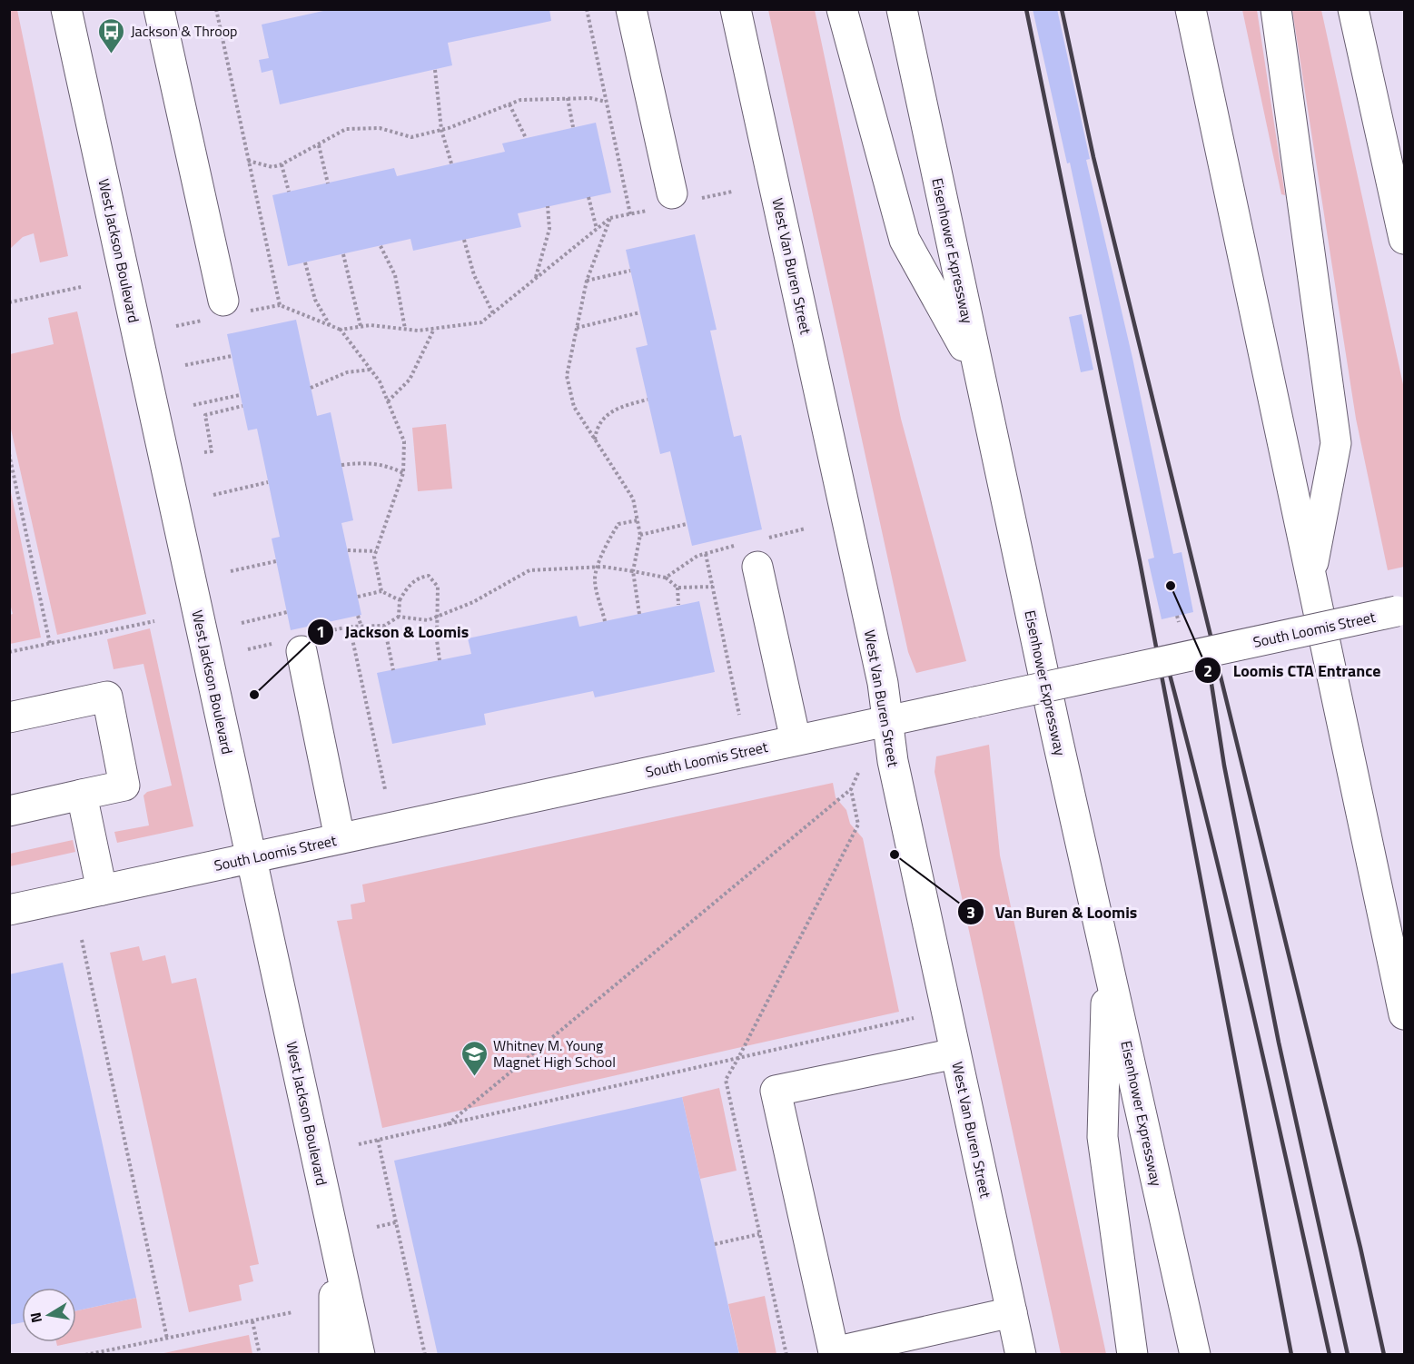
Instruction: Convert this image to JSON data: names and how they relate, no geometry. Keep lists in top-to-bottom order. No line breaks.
{"streets":{"main road":["West Jackson Boulevard","Eisenhower Expressway","West Van Buren Street","South Loomis Street"]},"crossings":[["West Jackson Boulevard","South Loomis Street"],["West Van Buren Street","South Loomis Street"]],"places":{"bus stop":["Jackson & Throop"],"other":["Loomis CTA Entrance","Jackson & Loomis","Van Buren & Loomis"],"school or university":["Whitney M. Young Magnet High School"]},"north":"left"}
